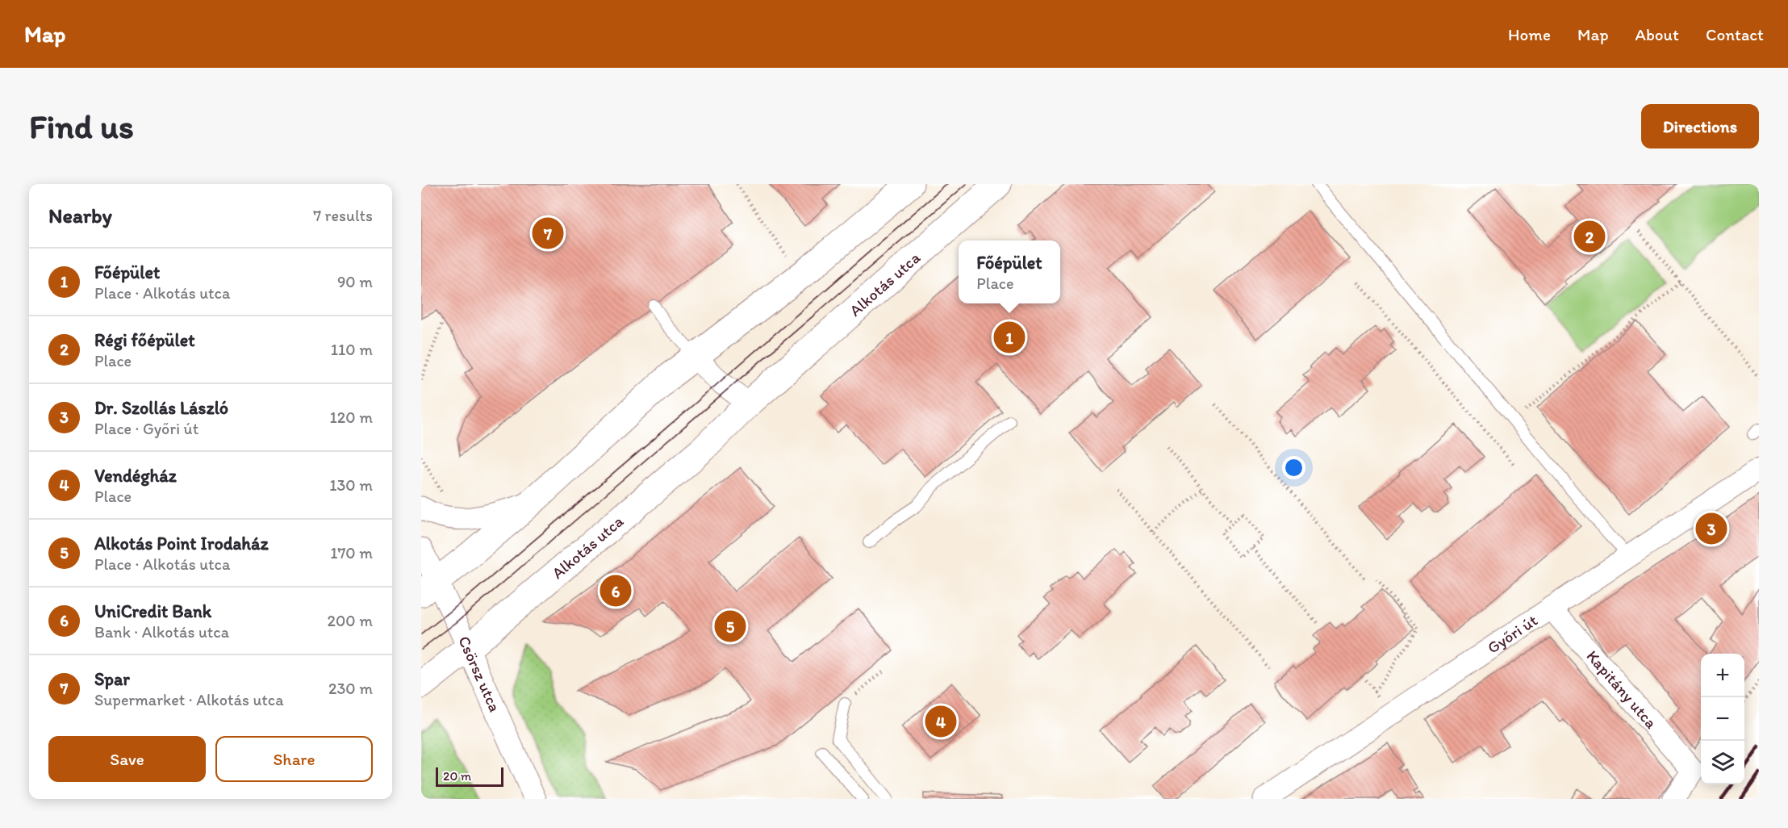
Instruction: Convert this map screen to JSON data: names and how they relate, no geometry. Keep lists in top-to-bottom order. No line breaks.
{"streets":{"main road":["Alkotás utca"],"street":["Győri út","Csörsz utca","Kapitány utca"]},"crossings":[["Alkotás utca","Csörsz utca"],["Győri út","Kapitány utca"]],"scale_bar":"20 m","page":{"header":"Map","nav":["Home","Map","About","Contact"],"buttons":["Directions",["Save","Share"]],"title":"Find us","heading":["Nearby","7 results"],"pins":["7","2","1","3","6","5","4"],"popup":["Főépület","Place"],"list":[{"mark":"1","name":"Főépület","note":"Place · Alkotás utca","value":"90 m"},{"mark":"2","name":"Régi főépület","note":"Place","value":"110 m"},{"mark":"3","name":"Dr. Szollás László","note":"Place · Győri út","value":"120 m"},{"mark":"4","name":"Vendégház","note":"Place","value":"130 m"},{"mark":"5","name":"Alkotás Point Irodaház","note":"Place · Alkotás utca","value":"170 m"},{"mark":"6","name":"UniCredit Bank","note":"Bank · Alkotás utca","value":"200 m"},{"mark":"7","name":"Spar","note":"Supermarket · Alkotás utca","value":"230 m"}],"map_buttons":["+","−"],"scale":"20 m"}}
